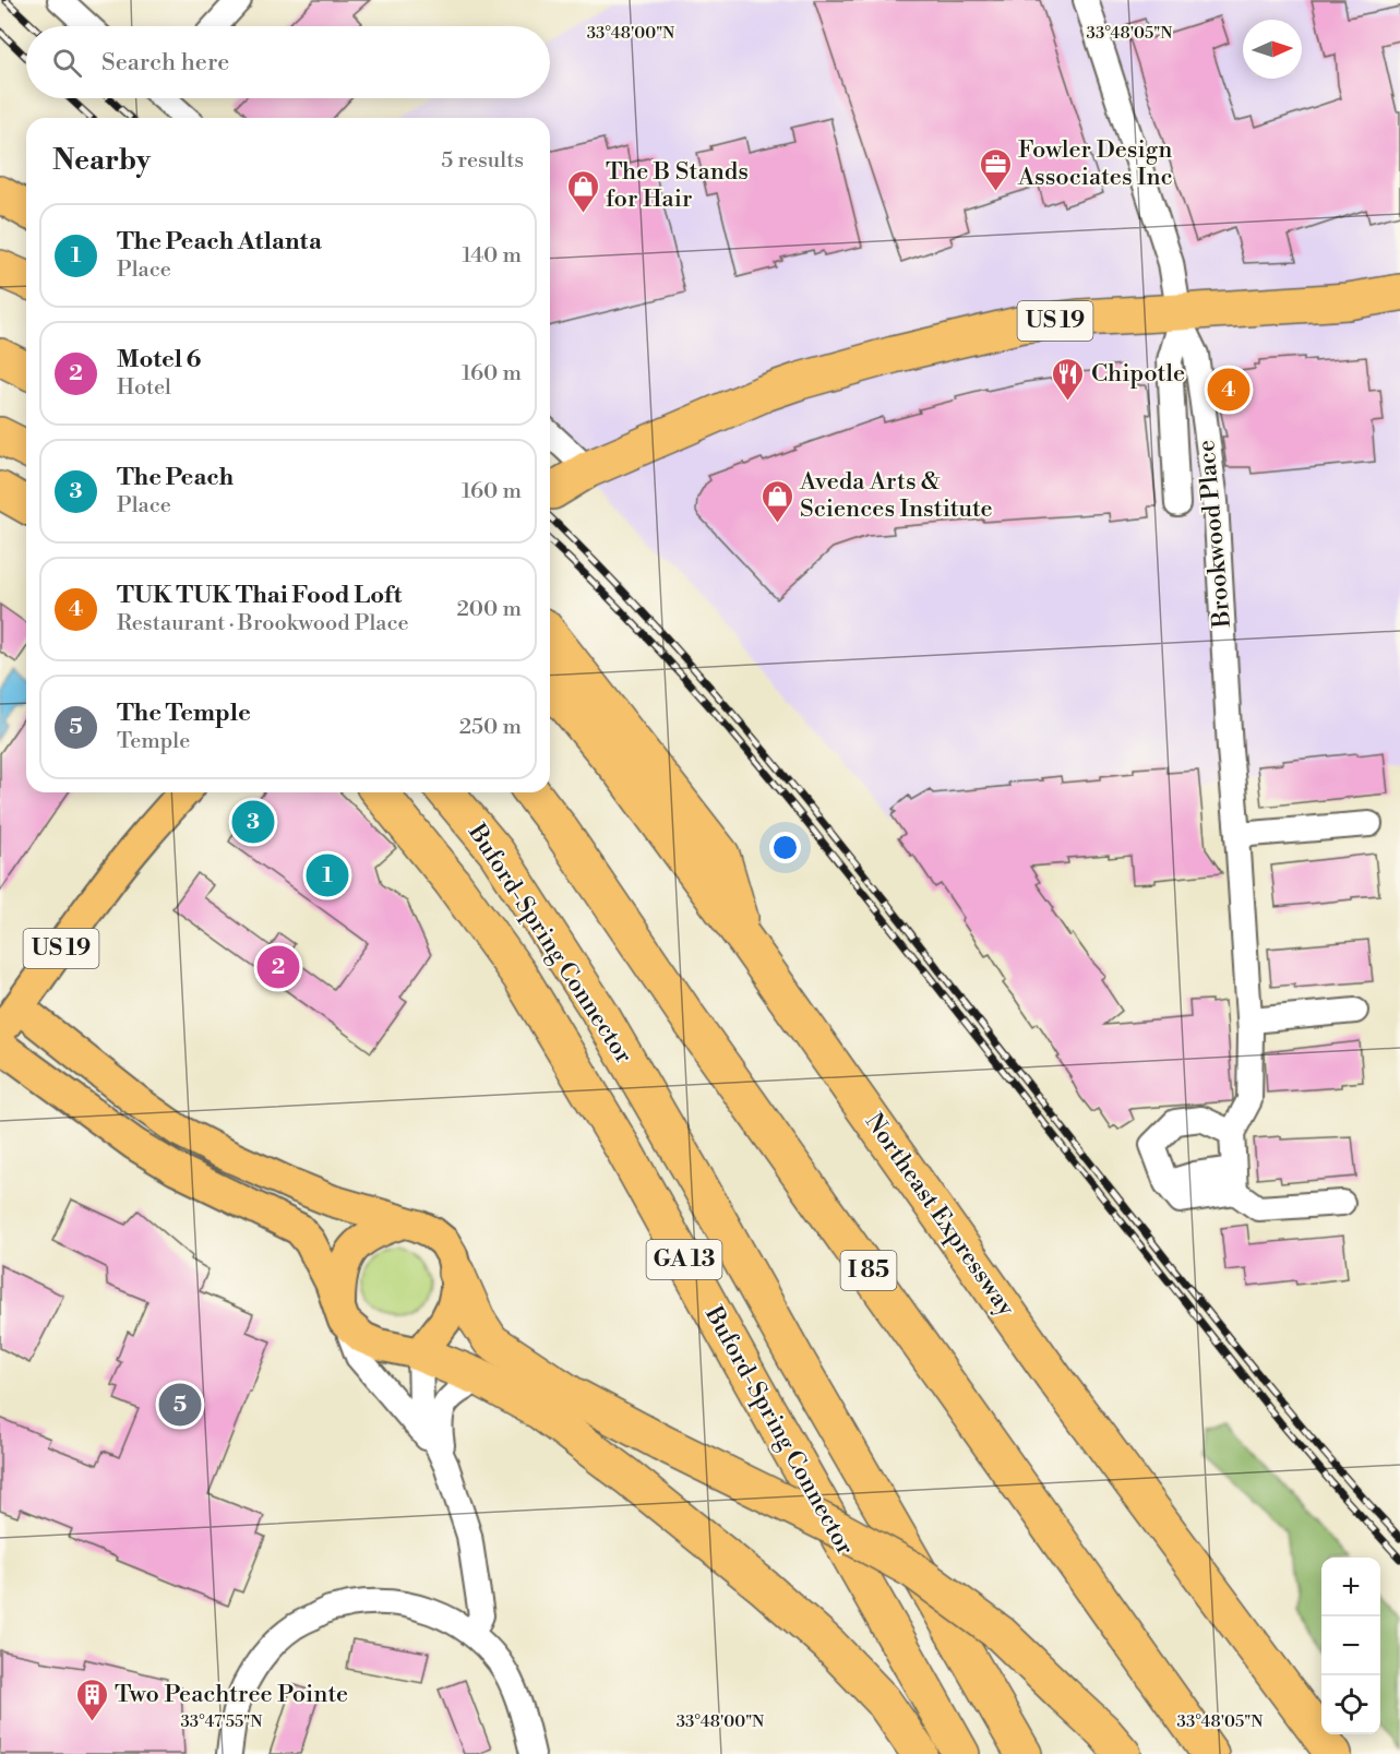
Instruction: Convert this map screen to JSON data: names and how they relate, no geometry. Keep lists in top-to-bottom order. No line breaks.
{"streets":{"highway":["US 19","Buford-Spring Connector","Northeast Expressway","GA 13","I 85"],"street":["Brookwood Place"]},"crossings":[["US 19","Brookwood Place"]],"places":{"office":["Fowler Design Associates Inc"],"shop":["The B Stands for Hair","Aveda Arts & Sciences Institute"],"restaurant":["Chipotle"],"building":["Two Peachtree Pointe"]},"north":"right","page":{"search":"Search here","heading":["Nearby","5 results"],"list":[{"mark":"1","name":"The Peach Atlanta","note":"Place","value":"140 m"},{"mark":"2","name":"Motel 6","note":"Hotel","value":"160 m"},{"mark":"3","name":"The Peach","note":"Place","value":"160 m"},{"mark":"4","name":"TUK TUK Thai Food Loft","note":"Restaurant · Brookwood Place","value":"200 m"},{"mark":"5","name":"The Temple","note":"Temple","value":"250 m"}],"pins":["4","3","1","2","5"],"map_buttons":["+","−"]},"coordinates":["33°48'00\"N","33°48'05\"N","33°47'55\"N"]}
